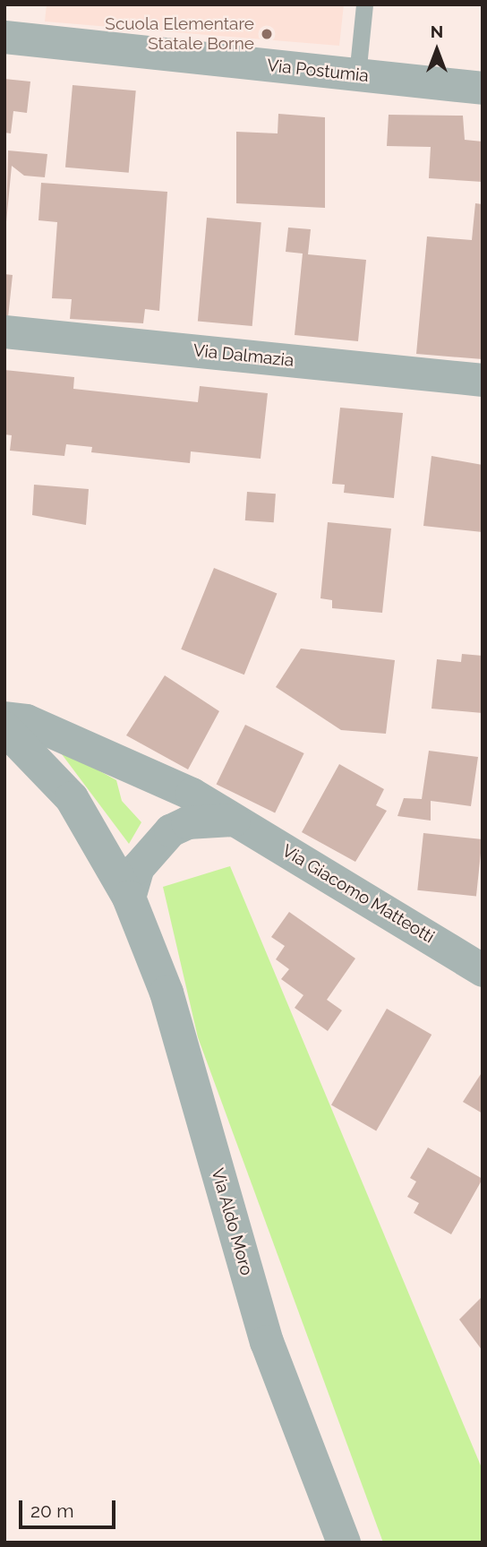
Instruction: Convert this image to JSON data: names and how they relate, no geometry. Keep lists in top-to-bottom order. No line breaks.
{"streets":{"street":["Via Postumia","Via Dalmazia","Via Giacomo Matteotti","Via Aldo Moro"]},"places":["Scuola Elementare Statale Borne"],"scale_bar":"20 m","north":"top"}
